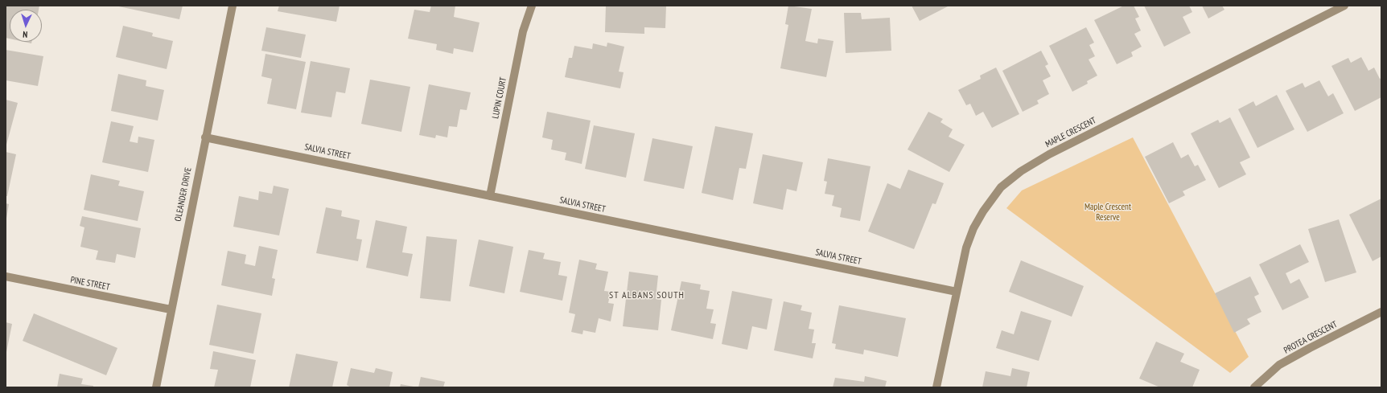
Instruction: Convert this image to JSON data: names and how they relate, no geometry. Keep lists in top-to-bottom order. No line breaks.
{"streets":{"street":["LUPIN COURT","MAPLE CRESCENT","SALVIA STREET","OLEANDER DRIVE","PINE STREET","PROTEA CRESCENT"]},"crossings":[["LUPIN COURT","SALVIA STREET"],["MAPLE CRESCENT","SALVIA STREET"],["SALVIA STREET","OLEANDER DRIVE"],["OLEANDER DRIVE","PINE STREET"]],"districts":["ST ALBANS SOUTH"],"parks":["Maple Crescent Reserve"],"north":"bottom"}
